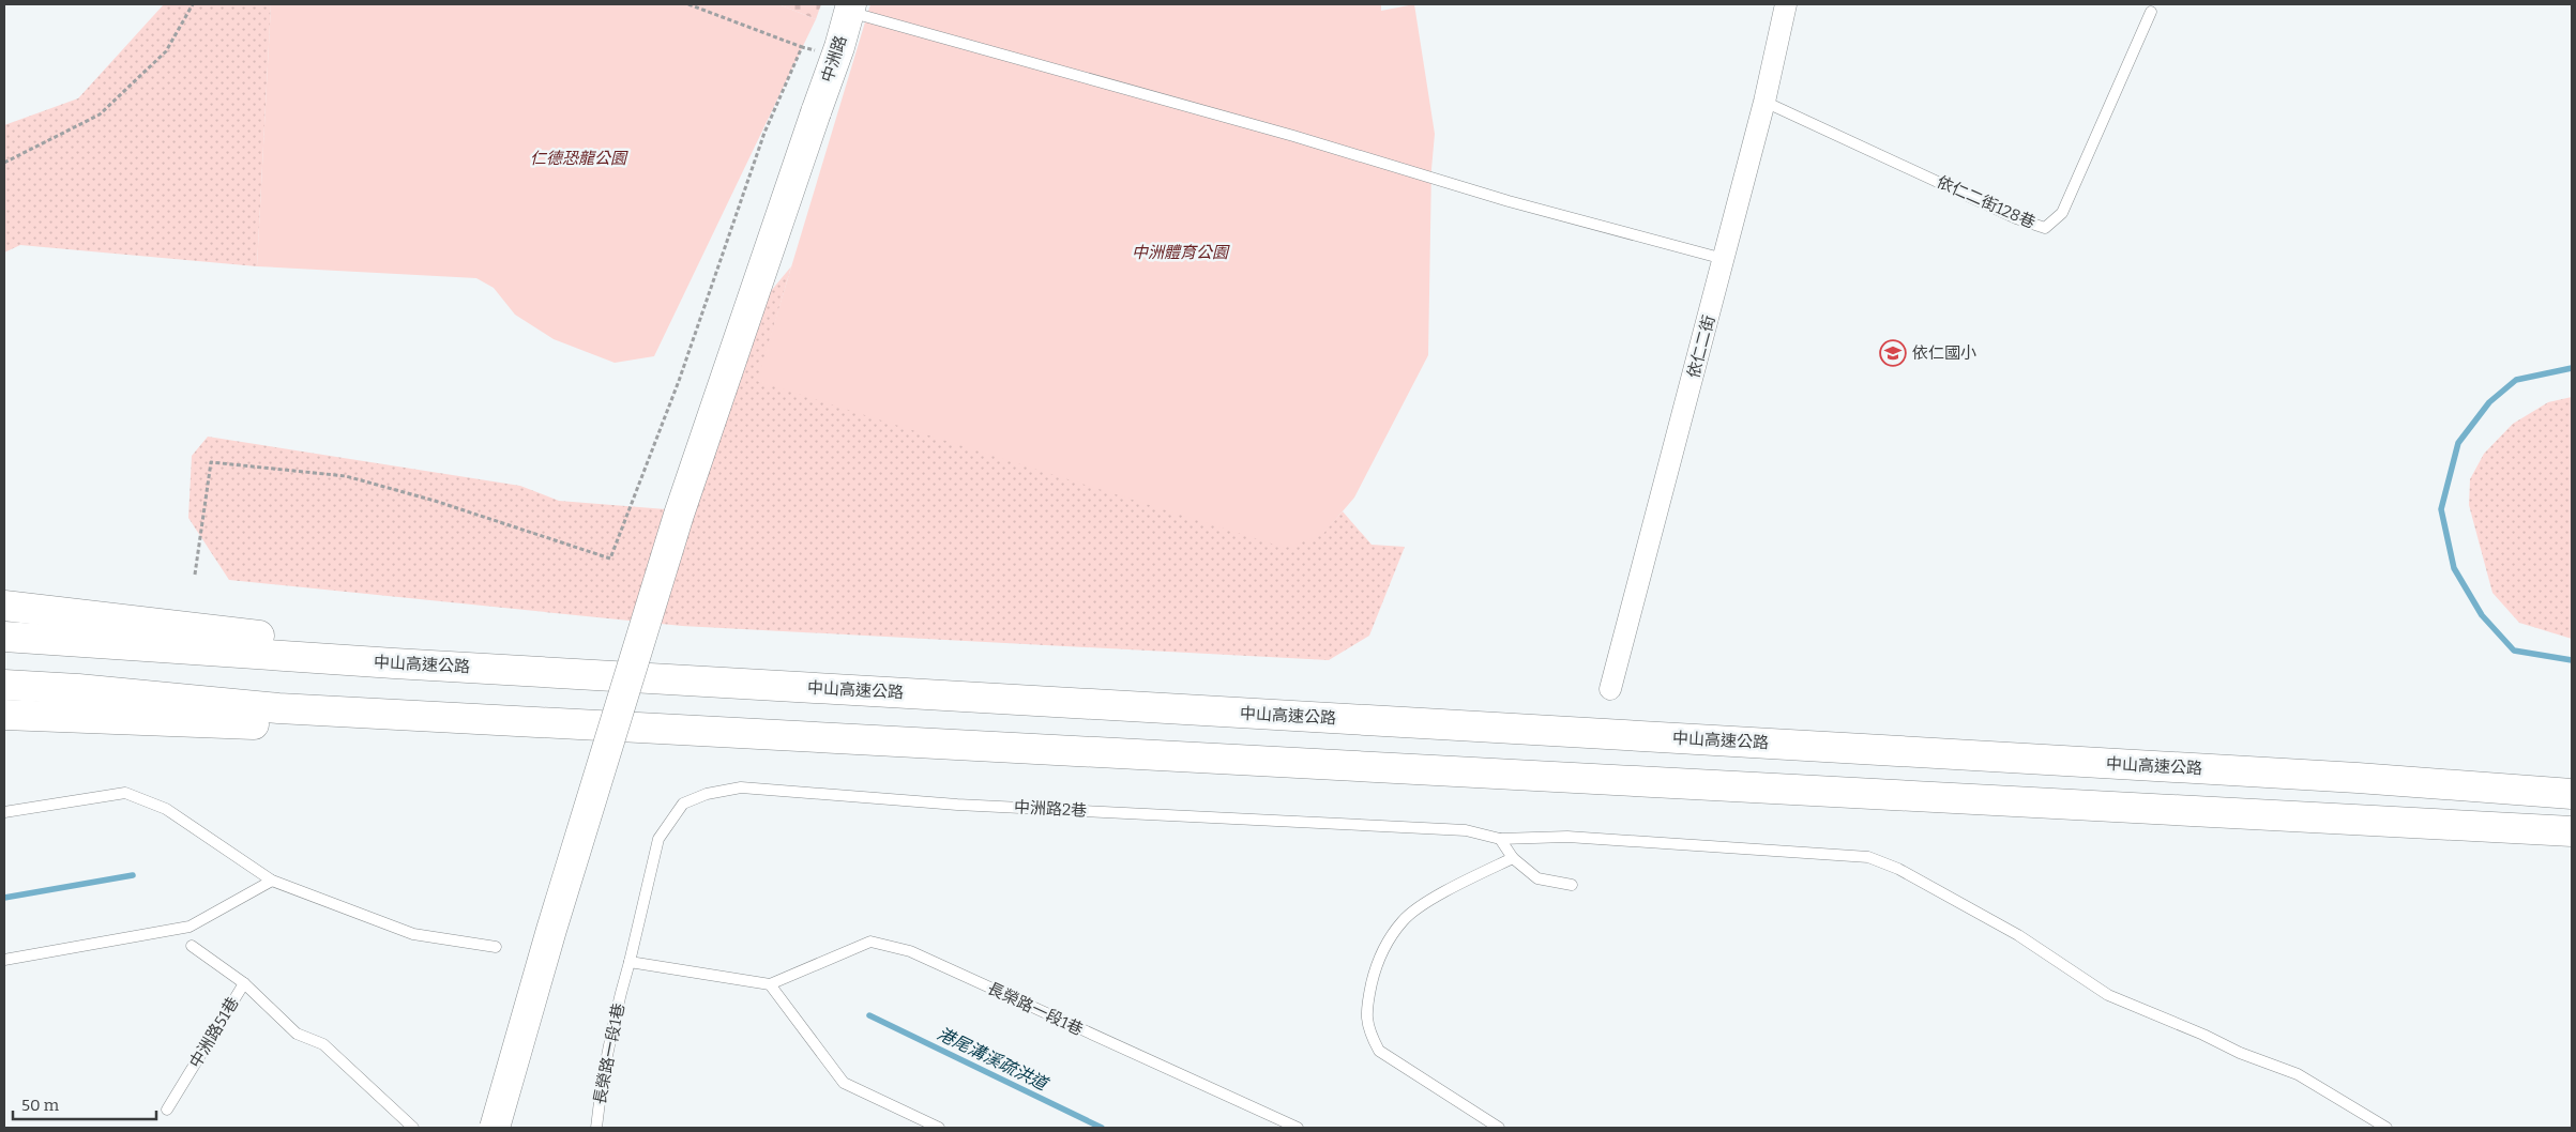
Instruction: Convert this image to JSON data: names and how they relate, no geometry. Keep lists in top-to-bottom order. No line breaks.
{"streets":{"main road":["中洲路","中山高速公路"],"street":["依仁二街"],"lane":["依仁二街128巷","中洲路2巷","長榮路一段1巷","中洲路51巷"]},"crossings":[["依仁二街128巷","依仁二街"],["中洲路2巷","長榮路一段1巷"]],"water":["港尾溝溪疏洪道"],"parks":["仁德恐龍公園","中洲體育公園"],"places":{"school or university":["依仁國小"]},"scale_bar":"50 m"}
